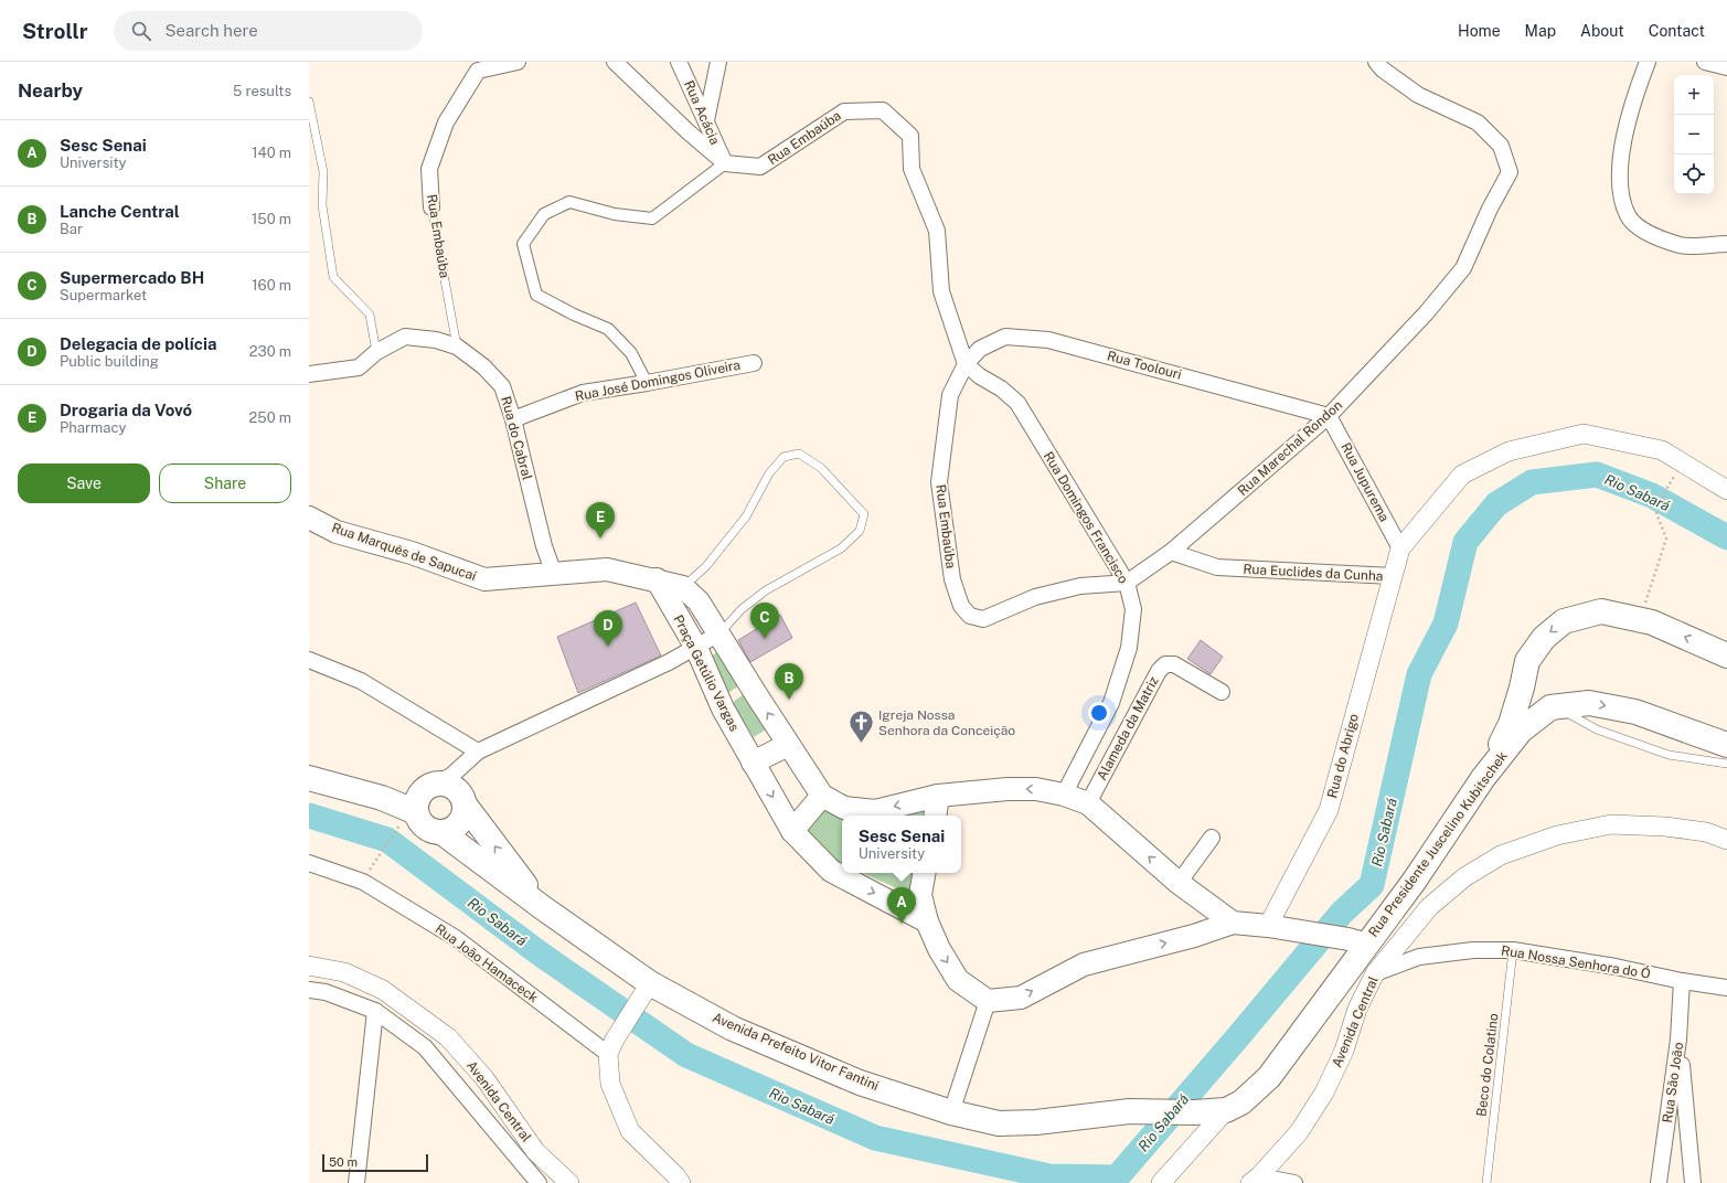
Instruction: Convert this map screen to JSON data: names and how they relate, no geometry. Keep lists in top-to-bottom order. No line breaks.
{"streets":{"main road":["Rua Marquês de Sapucaí","Praça Getúlio Vargas","Rua Presidente Juscelino Kubitschek","Avenida Prefeito Vitor Fantini"],"street":["Rua Acácia","Rua Embaúba","Rua Toolouri","Rua José Domingos Oliveira","Rua do Cabral","Rua Marechal Rondon","Rua Jupurema","Rua Domingos Francisco","Rua Euclides da Cunha","Alameda da Matriz","Rua do Abrigo","Rua Nossa Senhora do Ó","Rua João Hamaceck","Avenida Central","Rua São João"],"lane":["Beco do Colatino"]},"crossings":[["Rua Acácia","Rua Embaúba"],["Rua Embaúba","Rua Toolouri"],["Rua Embaúba","Rua do Cabral"],["Rua Embaúba","Rua Marechal Rondon"],["Rua Embaúba","Rua Domingos Francisco"],["Rua Toolouri","Rua Marechal Rondon"],["Rua Toolouri","Rua Jupurema"],["Rua Toolouri","Rua Domingos Francisco"],["Rua José Domingos Oliveira","Rua do Cabral"],["Rua do Cabral","Rua Marquês de Sapucaí"],["Rua Marechal Rondon","Rua Jupurema"],["Rua Marechal Rondon","Rua Domingos Francisco"],["Rua Marechal Rondon","Rua Euclides da Cunha"],["Rua Jupurema","Rua Euclides da Cunha"],["Rua Domingos Francisco","Praça Getúlio Vargas"],["Rua Marquês de Sapucaí","Praça Getúlio Vargas"],["Rua Euclides da Cunha","Rua do Abrigo"],["Praça Getúlio Vargas","Alameda da Matriz"],["Rua Presidente Juscelino Kubitschek","Avenida Prefeito Vitor Fantini"],["Rua Nossa Senhora do Ó","Avenida Central"],["Rua Nossa Senhora do Ó","Beco do Colatino"],["Rua Nossa Senhora do Ó","Rua São João"]],"water":["Rio Sabará"],"places":{"church":["Igreja Nossa Senhora da Conceição"]},"scale_bar":"50 m","page":{"header":"Strollr","search":"Search here","nav":["Home","Map","About","Contact"],"heading":["Nearby","5 results"],"map_buttons":["+","−"],"list":[{"mark":"A","name":"Sesc Senai","note":"University","value":"140 m"},{"mark":"B","name":"Lanche Central","note":"Bar","value":"150 m"},{"mark":"C","name":"Supermercado BH","note":"Supermarket","value":"160 m"},{"mark":"D","name":"Delegacia de polícia","note":"Public building","value":"230 m"},{"mark":"E","name":"Drogaria da Vovó","note":"Pharmacy","value":"250 m"}],"buttons":["Save","Share"],"pins":["E","C","D","B","A"],"popup":["Sesc Senai","University"],"scale":"50 m"}}
